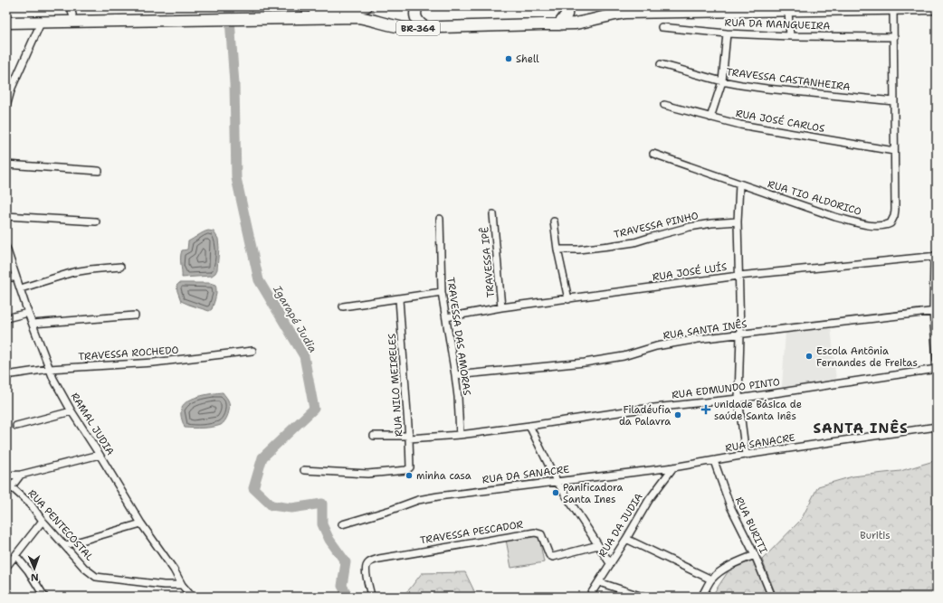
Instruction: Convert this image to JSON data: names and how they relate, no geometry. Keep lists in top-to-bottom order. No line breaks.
{"streets":{"highway":["BR-364"],"street":["RUA DA MANGUEIRA","TRAVESSA CASTANHEIRA","RUA JOSÉ CARLOS","RUA TIO ALDORICO","TRAVESSA PINHO","TRAVESSA IPÊ","RUA JOSÉ LUÍS","RUA SANTA INÊS","TRAVESSA DAS AMORAS","TRAVESSA ROCHEDO","RUA NILO MEIRELES","RUA EDMUNDO PINTO","RAMAL JUDIA","RUA SANACRE","RUA DA SANACRE","RUA PENTECOSTAL","RUA DA JUDIA","RUA BURITI","TRAVESSA PESCADOR"]},"crossings":[["RUA DA MANGUEIRA","RUA TIO ALDORICO"],["BR-364","RUA TIO ALDORICO"],["TRAVESSA CASTANHEIRA","RUA TIO ALDORICO"],["RUA JOSÉ CARLOS","RUA TIO ALDORICO"],["TRAVESSA IPÊ","RUA JOSÉ LUÍS"],["RUA JOSÉ LUÍS","TRAVESSA DAS AMORAS"],["RUA SANTA INÊS","TRAVESSA DAS AMORAS"],["TRAVESSA DAS AMORAS","RUA EDMUNDO PINTO"],["TRAVESSA ROCHEDO","RAMAL JUDIA"],["RUA NILO MEIRELES","RUA EDMUNDO PINTO"],["RAMAL JUDIA","RUA PENTECOSTAL"],["RUA SANACRE","RUA DA SANACRE"],["RUA SANACRE","RUA DA JUDIA"],["RUA SANACRE","RUA BURITI"],["RUA DA SANACRE","RUA DA JUDIA"]],"districts":["SANTA INÊS"],"water":["Igarapé Judia"],"parks":["Buritis"],"places":{"other":["Shell","Escola Antônia Fernandes de Freitas","Filadéufia da Palavra","minha casa","Panificadora Santa Ines"],"health":["unidade Básica de saúde Santa inês"]},"north":"bottom"}
